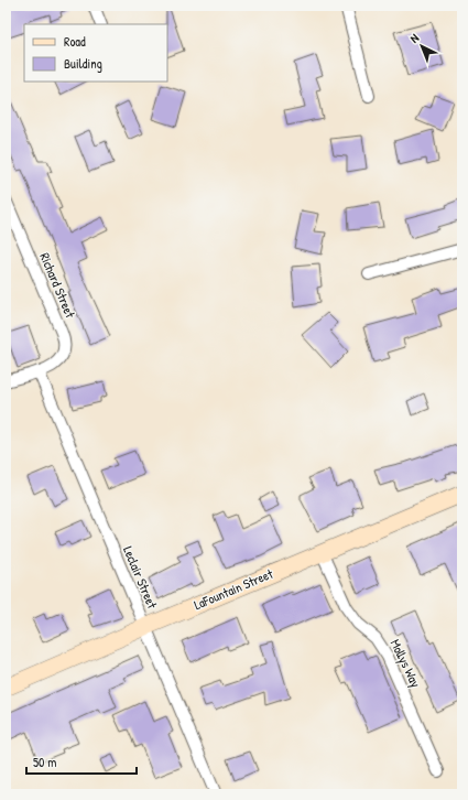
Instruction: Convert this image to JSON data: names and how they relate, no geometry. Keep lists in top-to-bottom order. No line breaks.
{"streets":{"street":["Richard Street","Leclair Street","LaFountain Street","Mollys Way"]},"crossings":[["Richard Street","Leclair Street"],["Leclair Street","LaFountain Street"],["LaFountain Street","Mollys Way"]],"legend":["Road","Building"],"scale_bar":"50 m","north":"top left"}
